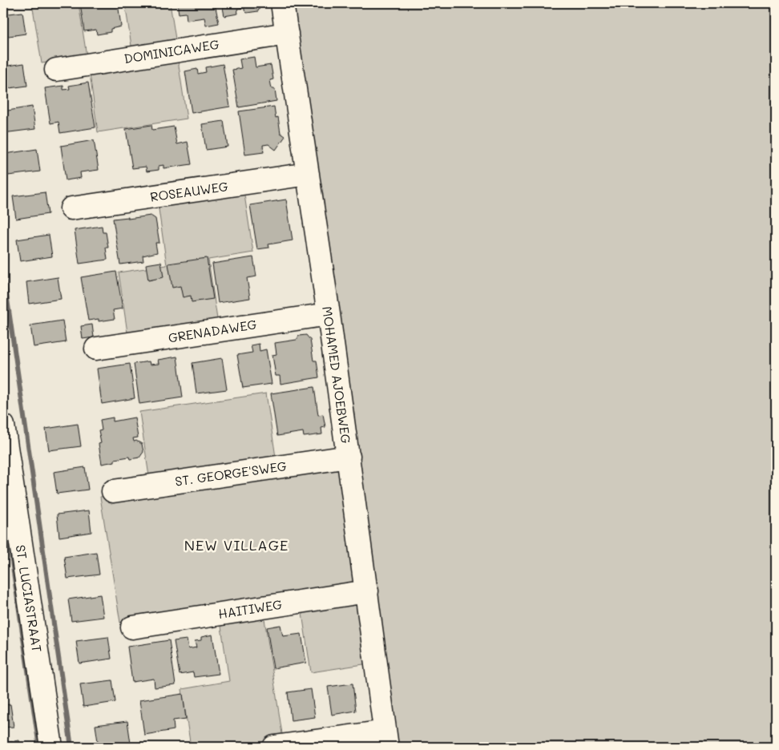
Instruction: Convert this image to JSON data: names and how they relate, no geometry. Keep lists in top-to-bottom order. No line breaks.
{"streets":{"street":["DOMINICAWEG","ROSEAUWEG","GRENADAWEG","MOHAMED AJOEBWEG","ST. GEORGE'SWEG","ST. LUCIASTRAAT","HAITIWEG"]},"crossings":[["DOMINICAWEG","MOHAMED AJOEBWEG"],["ROSEAUWEG","MOHAMED AJOEBWEG"],["GRENADAWEG","MOHAMED AJOEBWEG"],["MOHAMED AJOEBWEG","ST. GEORGE'SWEG"],["MOHAMED AJOEBWEG","HAITIWEG"]],"districts":["NEW VILLAGE"]}
